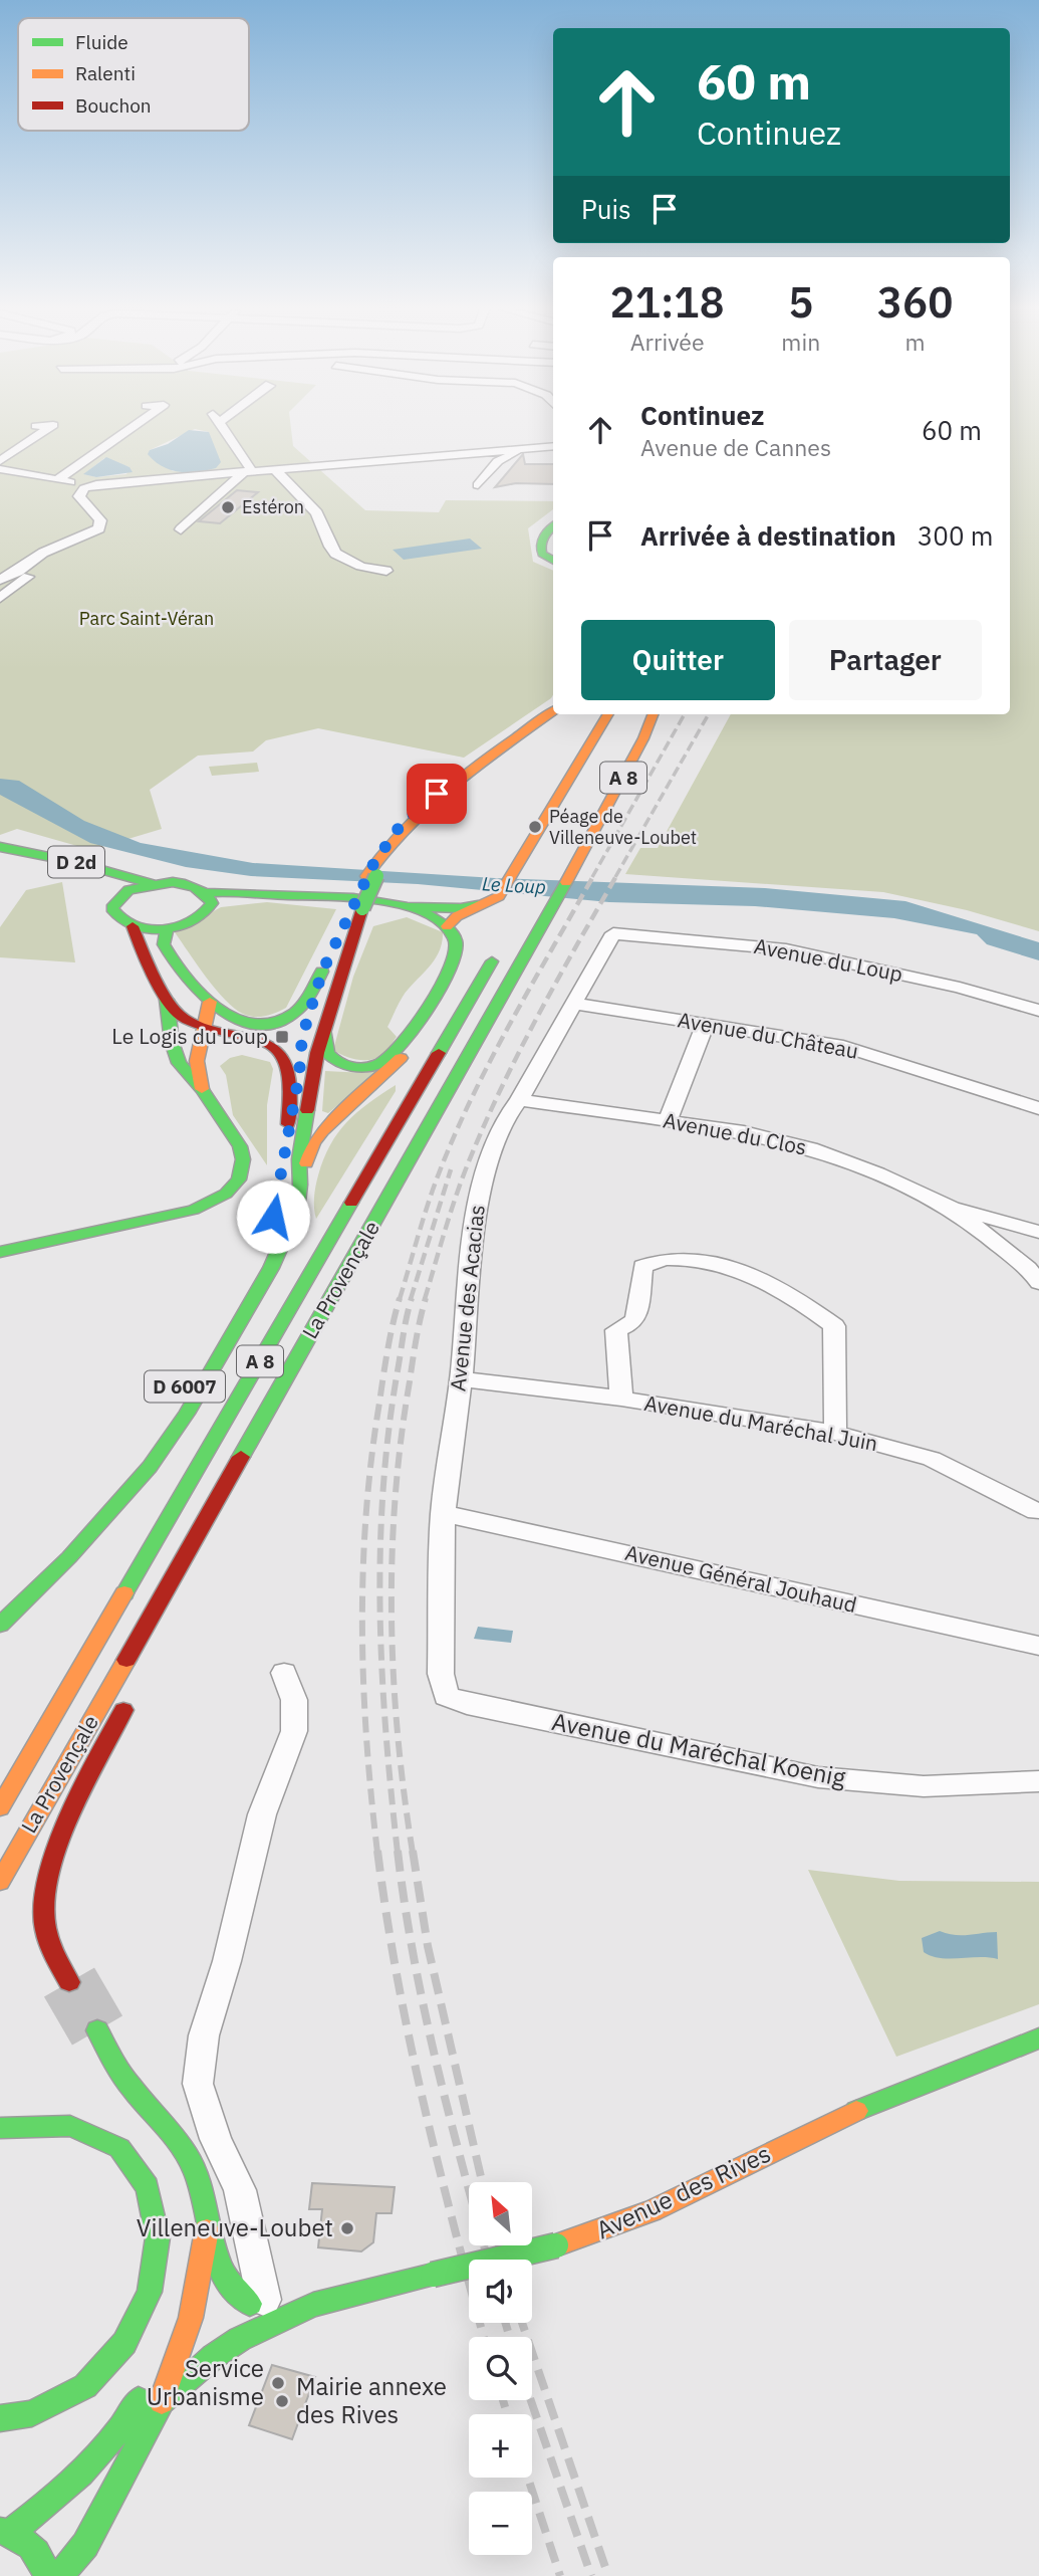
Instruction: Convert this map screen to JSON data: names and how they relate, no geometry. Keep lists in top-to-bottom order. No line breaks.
{"streets":{"main road":["A 8","D 2d","La Provençale","D 6007","Avenue des Rives"],"street":["Avenue du Loup","Avenue du Château","Avenue du Clos","Avenue des Acacias","Avenue du Maréchal Juin","Avenue Général Jouhaud","Avenue du Maréchal Koenig"]},"crossings":[["Avenue du Loup","Avenue des Acacias"],["Avenue du Château","Avenue des Acacias"],["Avenue du Clos","Avenue des Acacias"],["Avenue des Acacias","Avenue du Maréchal Juin"],["Avenue des Acacias","Avenue Général Jouhaud"],["Avenue des Acacias","Avenue du Maréchal Koenig"]],"water":["Le Loup"],"parks":["Parc Saint-Véran"],"places":{"other":["Estéron","Péage de Villeneuve-Loubet","Villeneuve-Loubet","Service Urbanisme","Mairie annexe des Rives"],"transit":["Le Logis du Loup"]},"legend":["Fluide","Ralenti","Bouchon"],"north":"top left","page":{"turn":["60 m","Continuez"],"then":"Puis","eta":["21:18","Arrivée","5","min","360","m"],"list":[{"name":"Continuez","note":"Avenue de Cannes","value":"60 m"},{"name":"Arrivée à destination","value":"300 m"}],"buttons":["Quitter","Partager"],"map_buttons":["+","−"]}}
